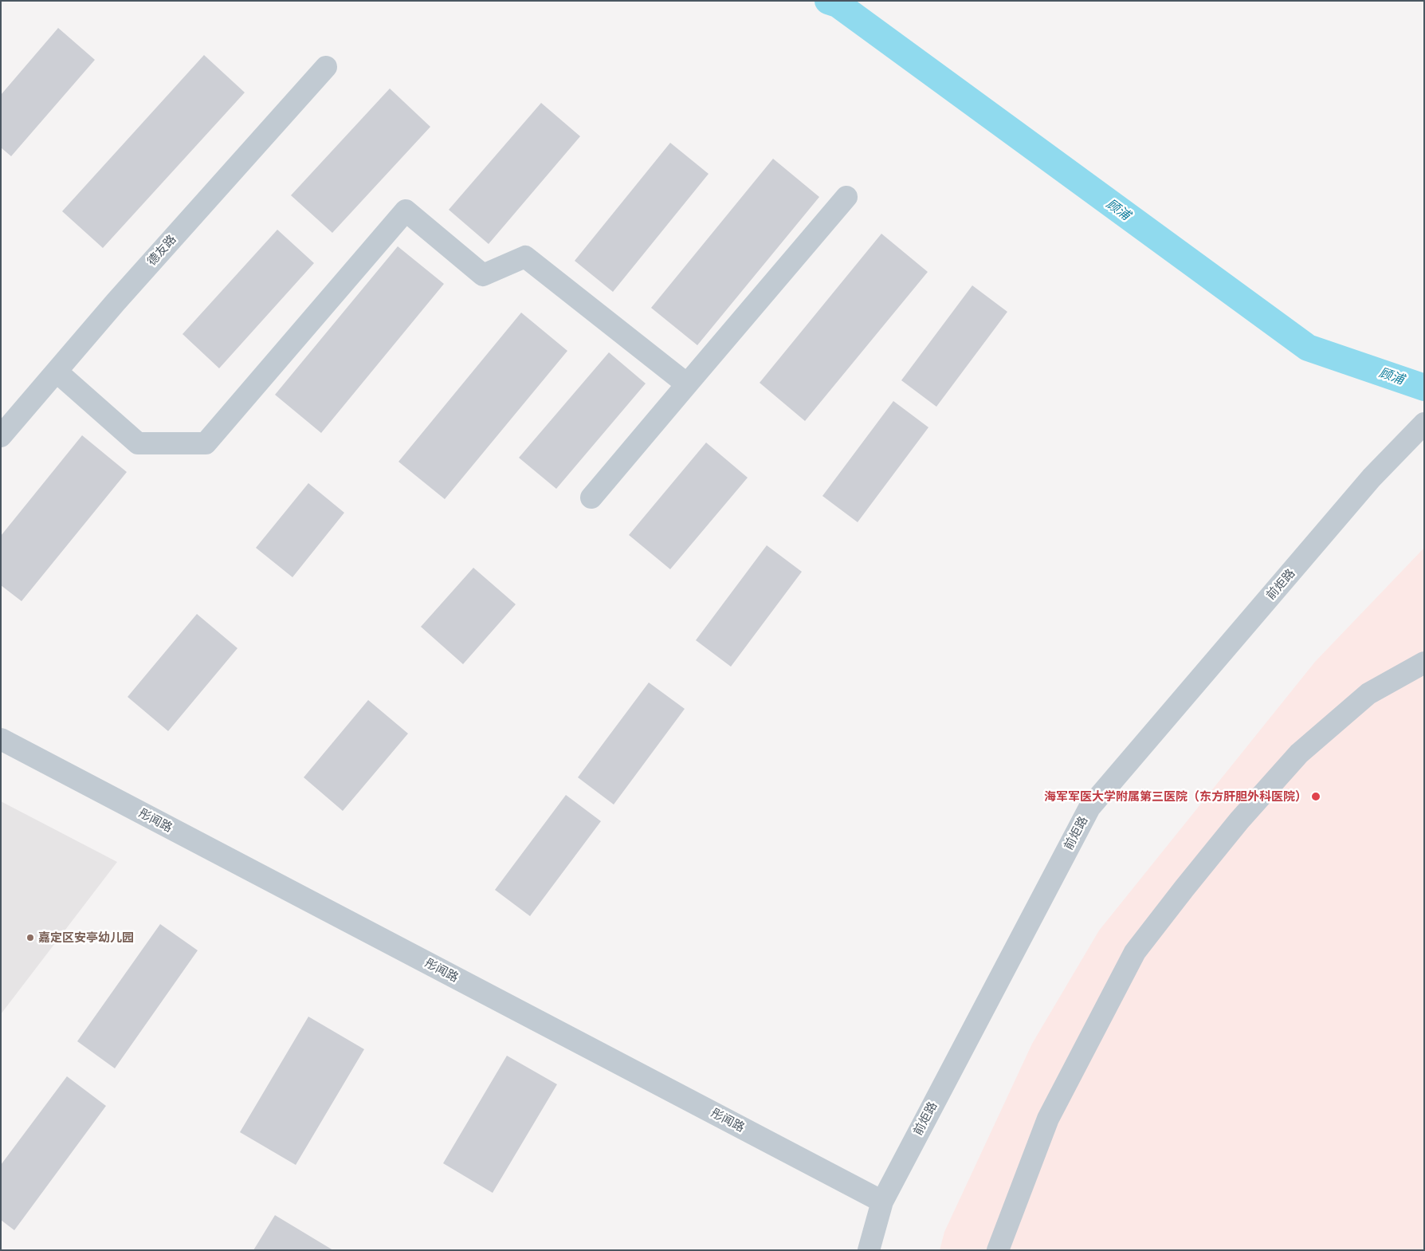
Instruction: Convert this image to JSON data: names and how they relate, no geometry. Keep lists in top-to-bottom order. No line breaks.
{"streets":{"street":["德友路","前炬路","彤闻路"]},"crossings":[["前炬路","彤闻路"]],"water":["顾浦"],"places":["海军军医大学附属第三医院（东方肝胆外科医院）","嘉定区安亭幼儿园"]}
